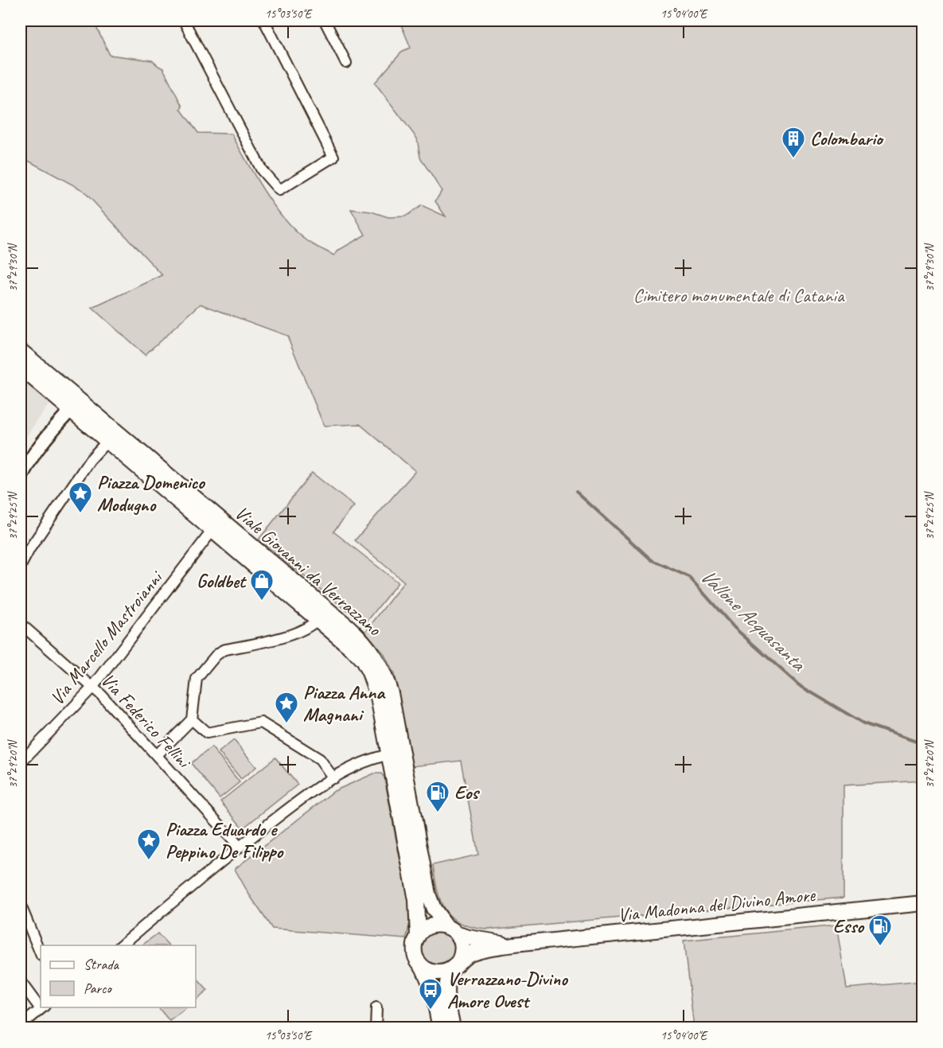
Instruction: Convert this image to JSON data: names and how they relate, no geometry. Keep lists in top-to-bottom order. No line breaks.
{"streets":{"main road":["Viale Giovanni da Verrazzano","Via Madonna del Divino Amore"],"street":["Via Marcello Mastroianni","Via Federico Fellini"]},"crossings":[["Viale Giovanni da Verrazzano","Via Marcello Mastroianni"],["Via Marcello Mastroianni","Via Federico Fellini"]],"water":["Vallone Acquasanta"],"parks":["Cimitero monumentale di Catania"],"places":{"building":["Colombario"],"place":["Piazza Domenico Modugno","Piazza Anna Magnani","Piazza Eduardo e Peppino De Filippo"],"shop":["Goldbet"],"fuel station":["Eos","Esso"],"bus stop":["Verrazzano-Divino Amore Ovest"]},"legend":["Strada","Parco"],"coordinates":["15°03'50\"E","15°04'00\"E","37°29'30\"N","37°29'25\"N","37°29'20\"N"]}
